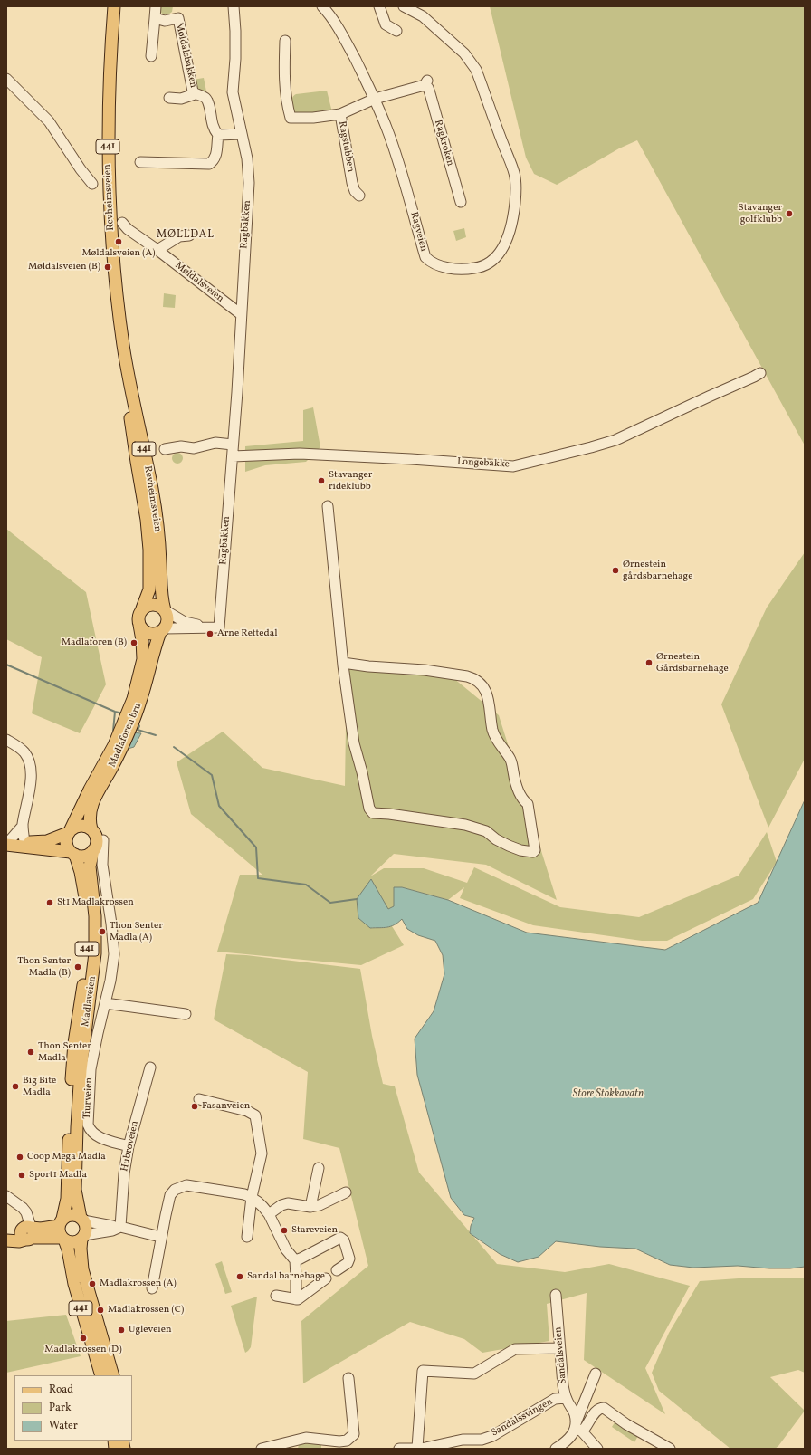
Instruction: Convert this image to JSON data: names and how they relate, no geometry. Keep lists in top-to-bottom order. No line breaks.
{"streets":{"main road":["441","Revheimsveien","Madlaforen bru","Madlaveien"],"street":["Møldalsbakken","Ragkroken","Ragstubben","Ragbakken","Ragveien","Møldalsveien","Longebakke","Tiurveien","Hubroveien","Sandalsveien","Sandalssvingen"]},"crossings":[["Ragkroken","Ragstubben"],["Ragkroken","Ragveien"],["441","Revheimsveien"],["441","Ragbakken"],["441","Madlaforen bru"],["441","Madlaveien"],["Revheimsveien","Ragbakken"],["Ragbakken","Møldalsveien"],["Ragbakken","Longebakke"],["Tiurveien","Hubroveien"],["Sandalsveien","Sandalssvingen"]],"districts":["MØLLDAL"],"water":["Store Stokkavatn"],"places":["Stavanger golfklubb","Møldalsveien (A)","Møldalsveien (B)","Stavanger rideklubb","Ørnestein gårdsbarnehage","Arne Rettedal","Madlaforen (B)","Ørnestein Gårdsbarnehage","St1 Madlakrossen","Thon Senter Madla (A)","Thon Senter Madla (B)","Thon Senter Madla","Big Bite Madla","Fasanveien","Coop Mega Madla","Sport1 Madla","Stareveien","Sandal barnehage","Madlakrossen (A)","Madlakrossen (C)","Ugleveien","Madlakrossen (D)"],"legend":["Road","Park","Water"]}
